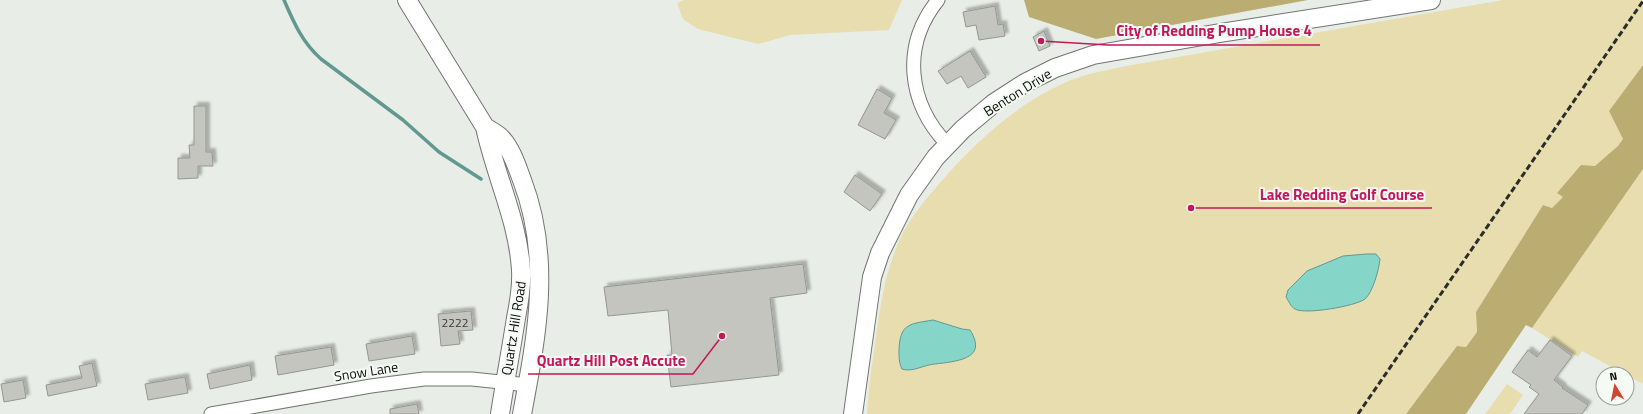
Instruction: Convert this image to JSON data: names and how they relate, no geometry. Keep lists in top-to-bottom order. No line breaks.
{"streets":{"street":["Benton Drive","Quartz Hill Road","Snow Lane"]},"crossings":[["Quartz Hill Road","Snow Lane"]],"places":["City of Redding Pump House 4","Lake Redding Golf Course","Quartz Hill Post Accute"],"house_numbers":["2222"],"north":"top"}
